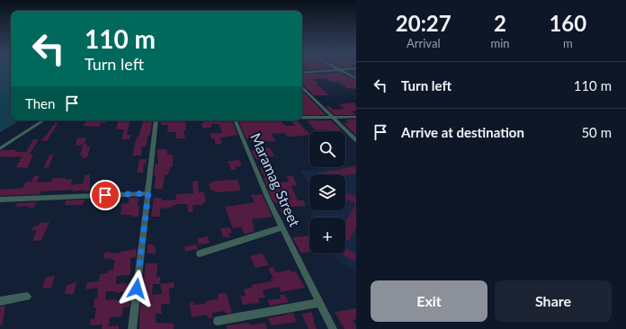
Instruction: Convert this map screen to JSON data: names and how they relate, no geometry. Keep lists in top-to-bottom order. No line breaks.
{"streets":{"street":["Maramag Street"]},"page":{"eta":["20:27","Arrival","2","min","160","m"],"turn":["110 m","Turn left"],"list":[{"name":"Turn left","value":"110 m"},{"name":"Arrive at destination","value":"50 m"}],"then":"Then","map_buttons":"+","buttons":["Exit","Share"]}}
